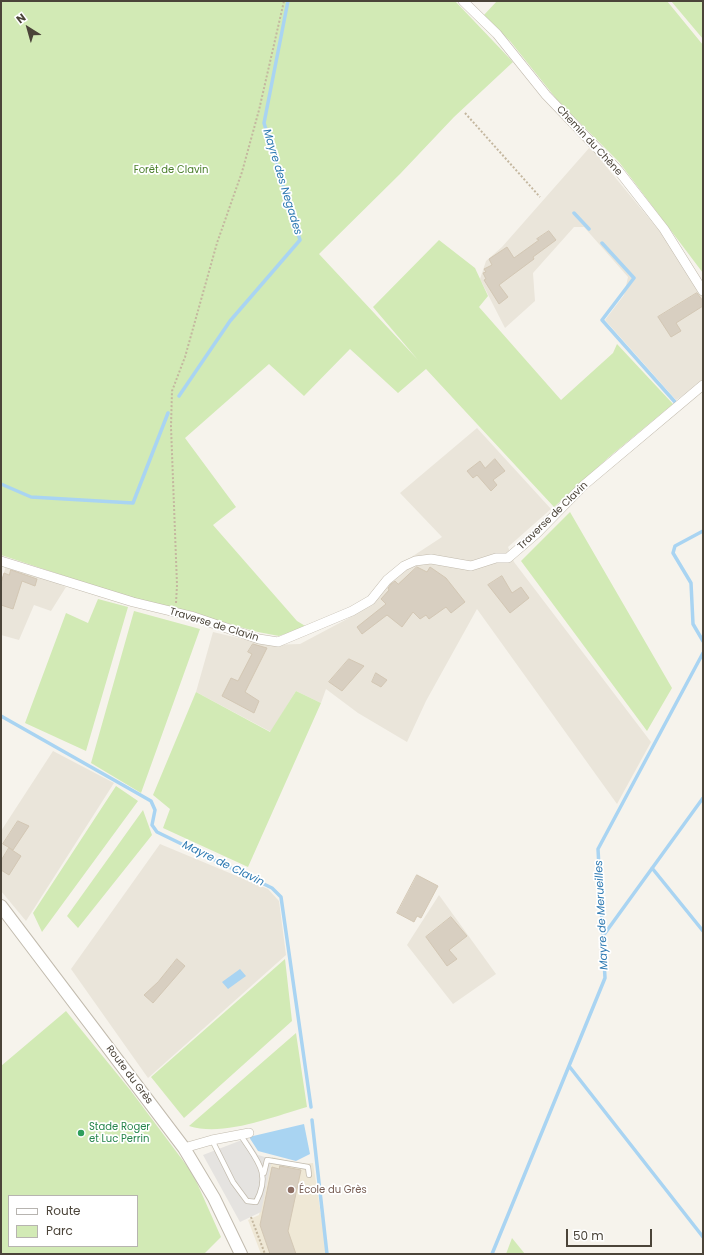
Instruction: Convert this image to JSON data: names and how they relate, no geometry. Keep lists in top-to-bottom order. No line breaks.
{"streets":{"street":["Chemin du Chêne","Traverse de Clavin","Route du Grès"]},"water":["Mayre des Negades","Mayre de Clavin","Mayre de Merueilles"],"parks":["Forêt de Clavin"],"places":["Stade Roger et Luc Perrin","École du Grès"],"legend":["Route","Parc"],"scale_bar":"50 m","north":"top left"}
